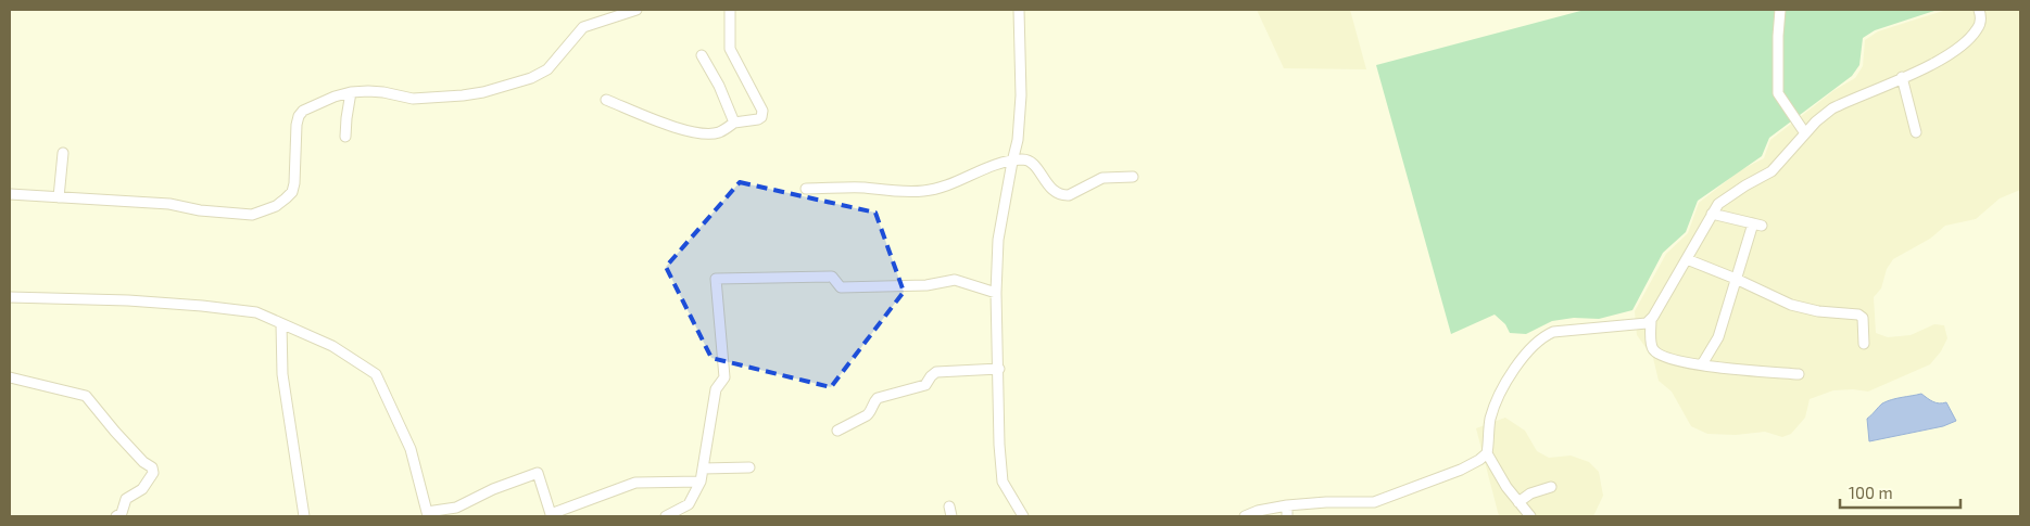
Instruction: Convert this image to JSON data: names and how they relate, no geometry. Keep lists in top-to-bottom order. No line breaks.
{"scale_bar":"100 m"}
